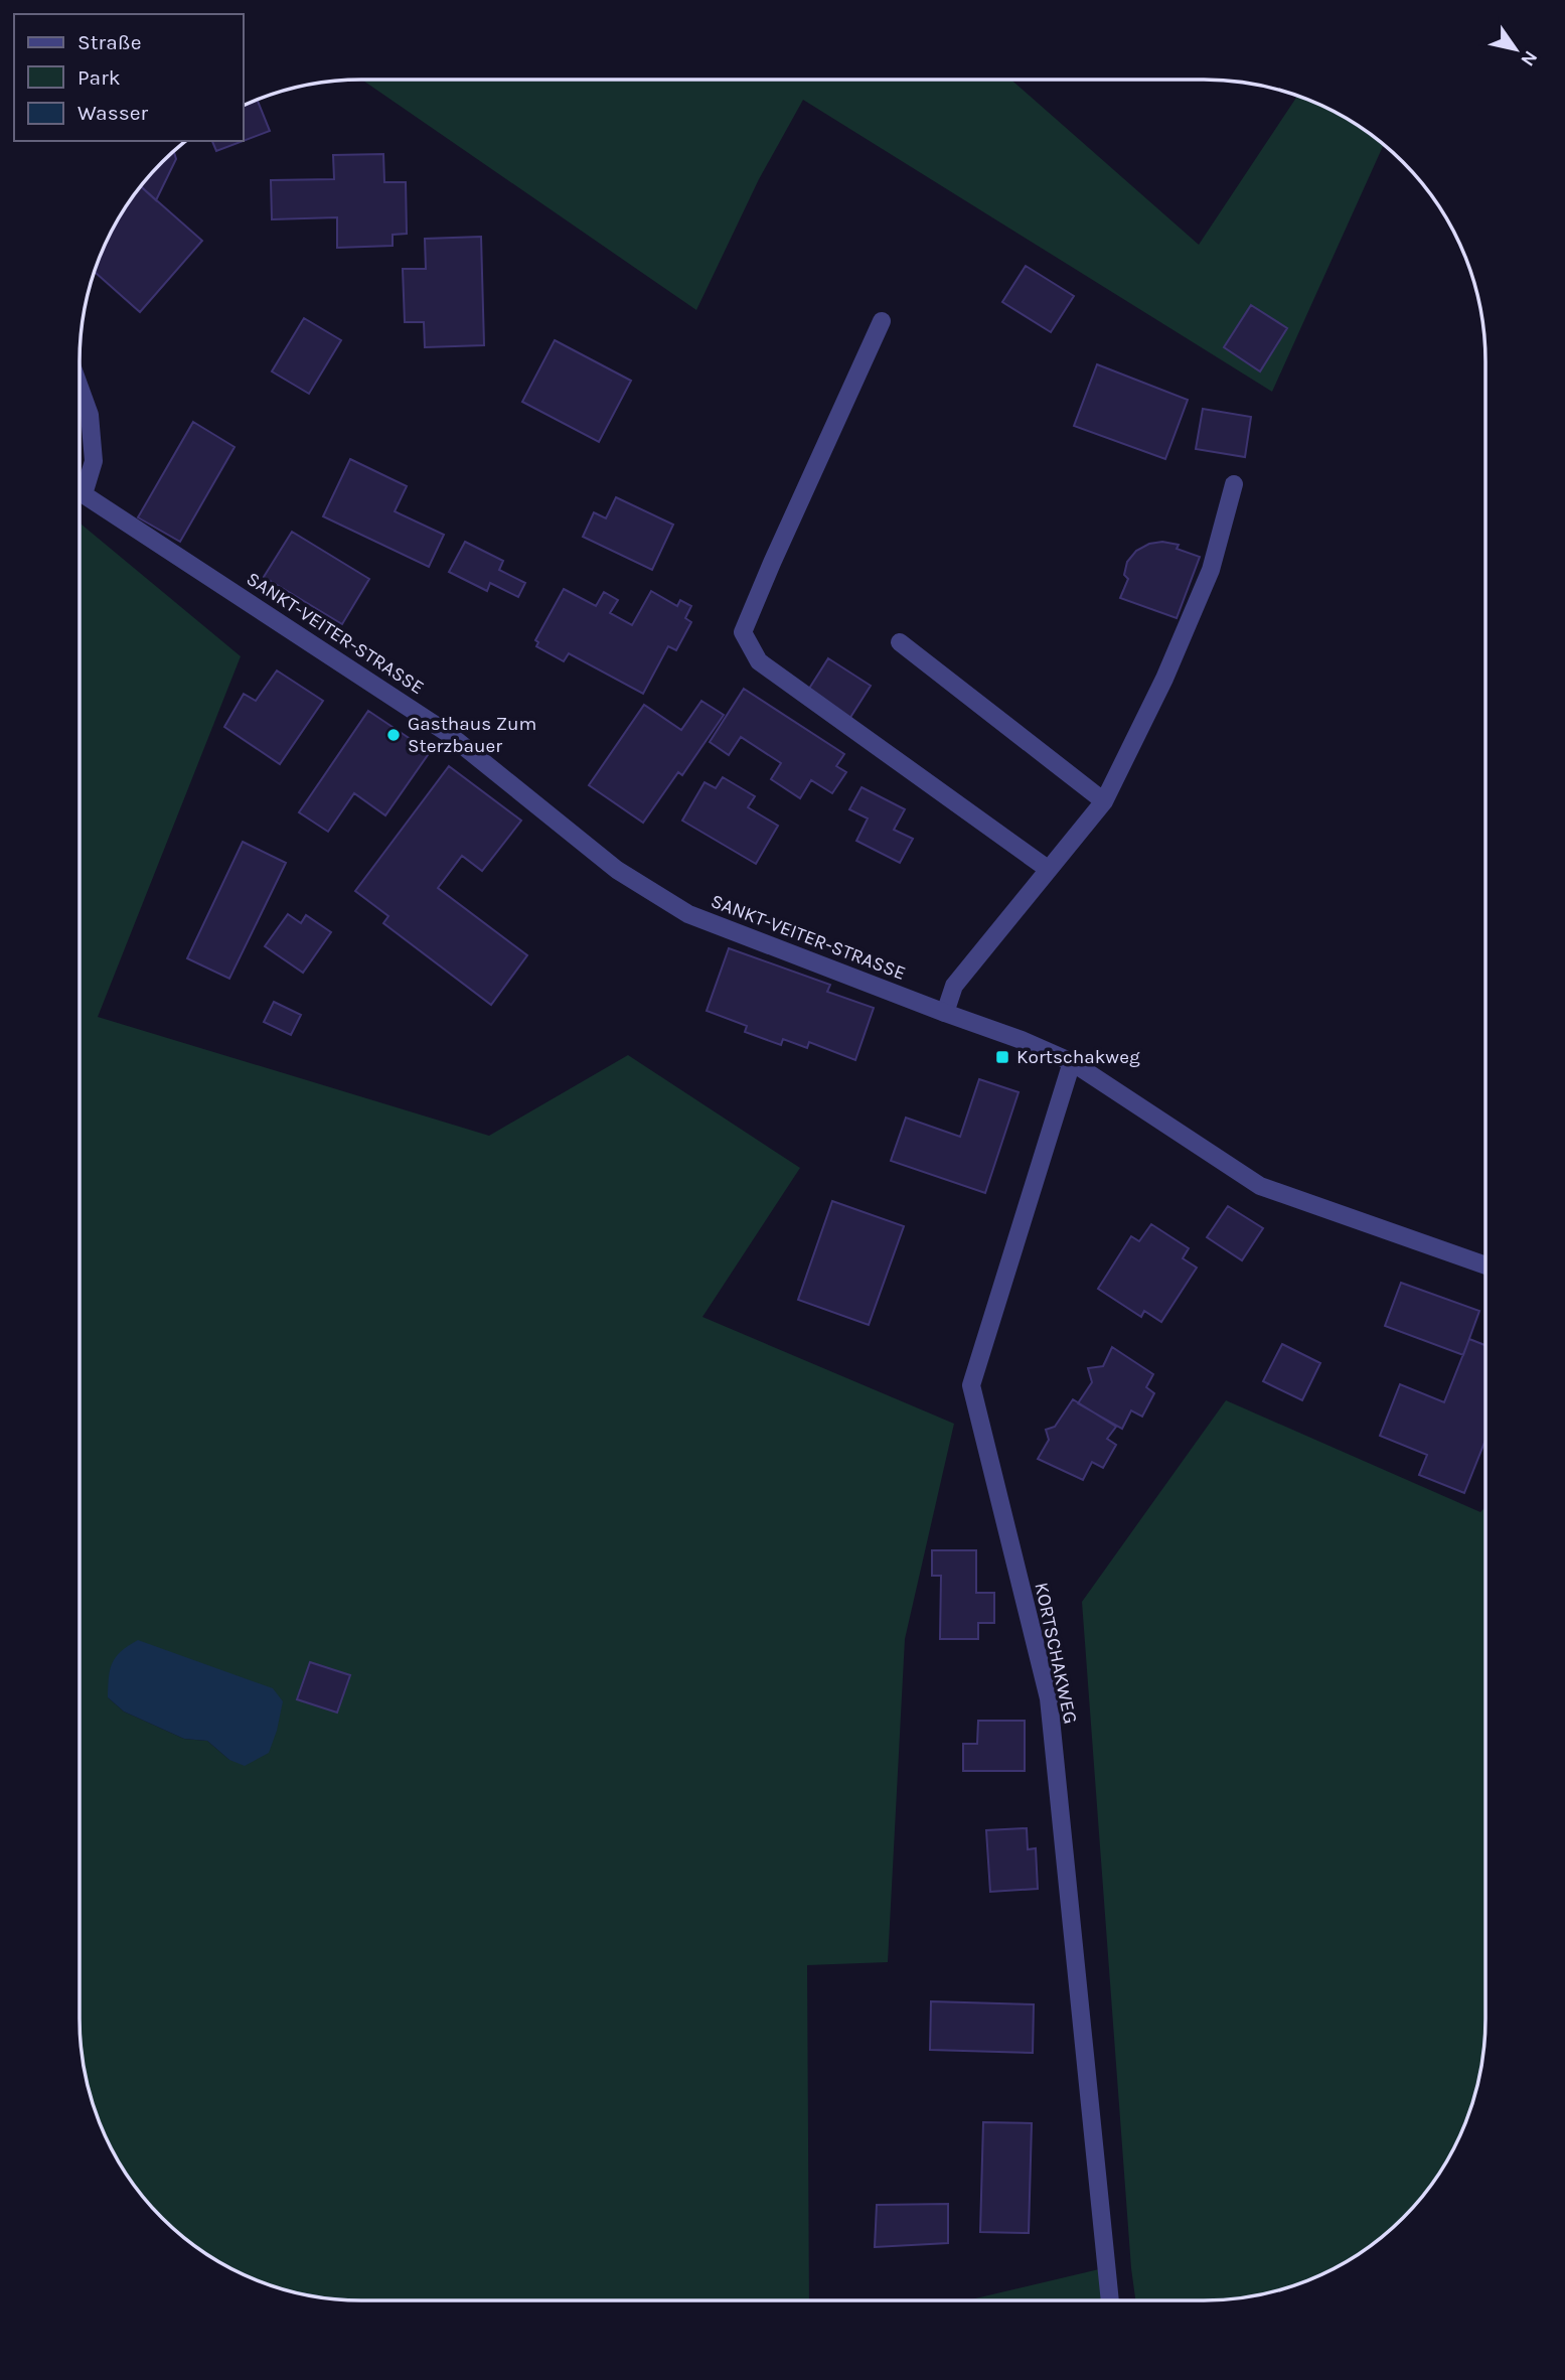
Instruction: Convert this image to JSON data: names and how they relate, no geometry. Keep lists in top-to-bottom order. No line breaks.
{"streets":{"street":["SANKT-VEITER-STRASSE","KORTSCHAKWEG"]},"crossings":[["SANKT-VEITER-STRASSE","KORTSCHAKWEG"]],"places":{"other":["Gasthaus Zum Sterzbauer"],"transit":["Kortschakweg"]},"legend":["Straße","Park","Wasser"],"north":"bottom right"}
